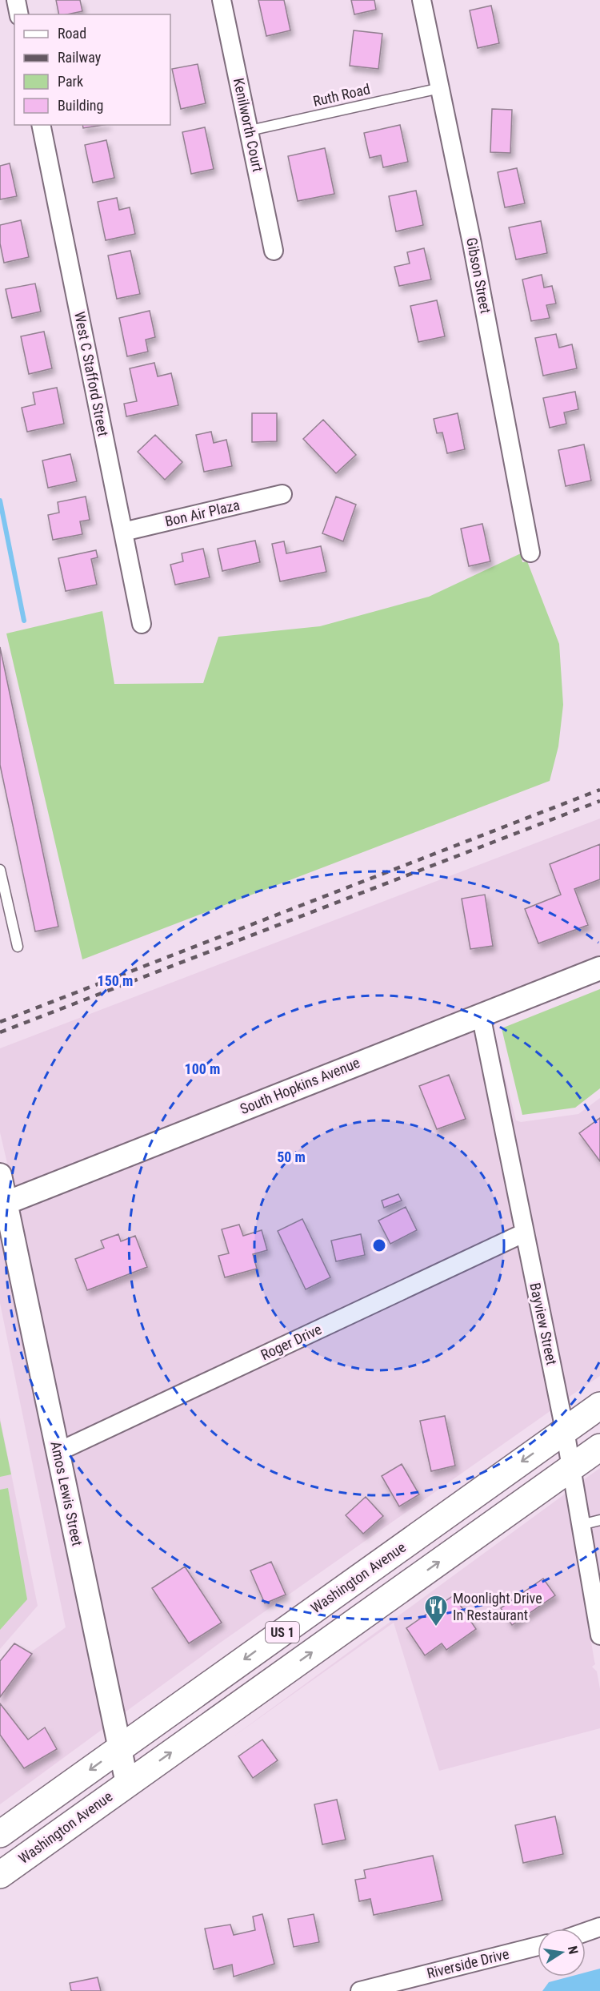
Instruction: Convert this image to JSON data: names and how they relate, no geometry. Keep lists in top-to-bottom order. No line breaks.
{"streets":{"main road":["Washington Avenue","US 1"],"street":["Kenilworth Court","Gibson Street","West C Stafford Street","Bon Air Plaza","South Hopkins Avenue","Bayview Street","Roger Drive","Amos Lewis Street","Riverside Drive"],"lane":["Ruth Road"]},"crossings":[["Ruth Road","Kenilworth Court"],["Ruth Road","Gibson Street"],["West C Stafford Street","Bon Air Plaza"],["South Hopkins Avenue","Bayview Street"],["South Hopkins Avenue","Amos Lewis Street"],["Bayview Street","Roger Drive"],["Bayview Street","Washington Avenue"],["Roger Drive","Amos Lewis Street"],["Amos Lewis Street","Washington Avenue"]],"places":{"restaurant":["Moonlight Drive In Restaurant"]},"legend":["Road","Railway","Park","Building"],"north":"right","rings":["150 m","100 m","50 m"]}
